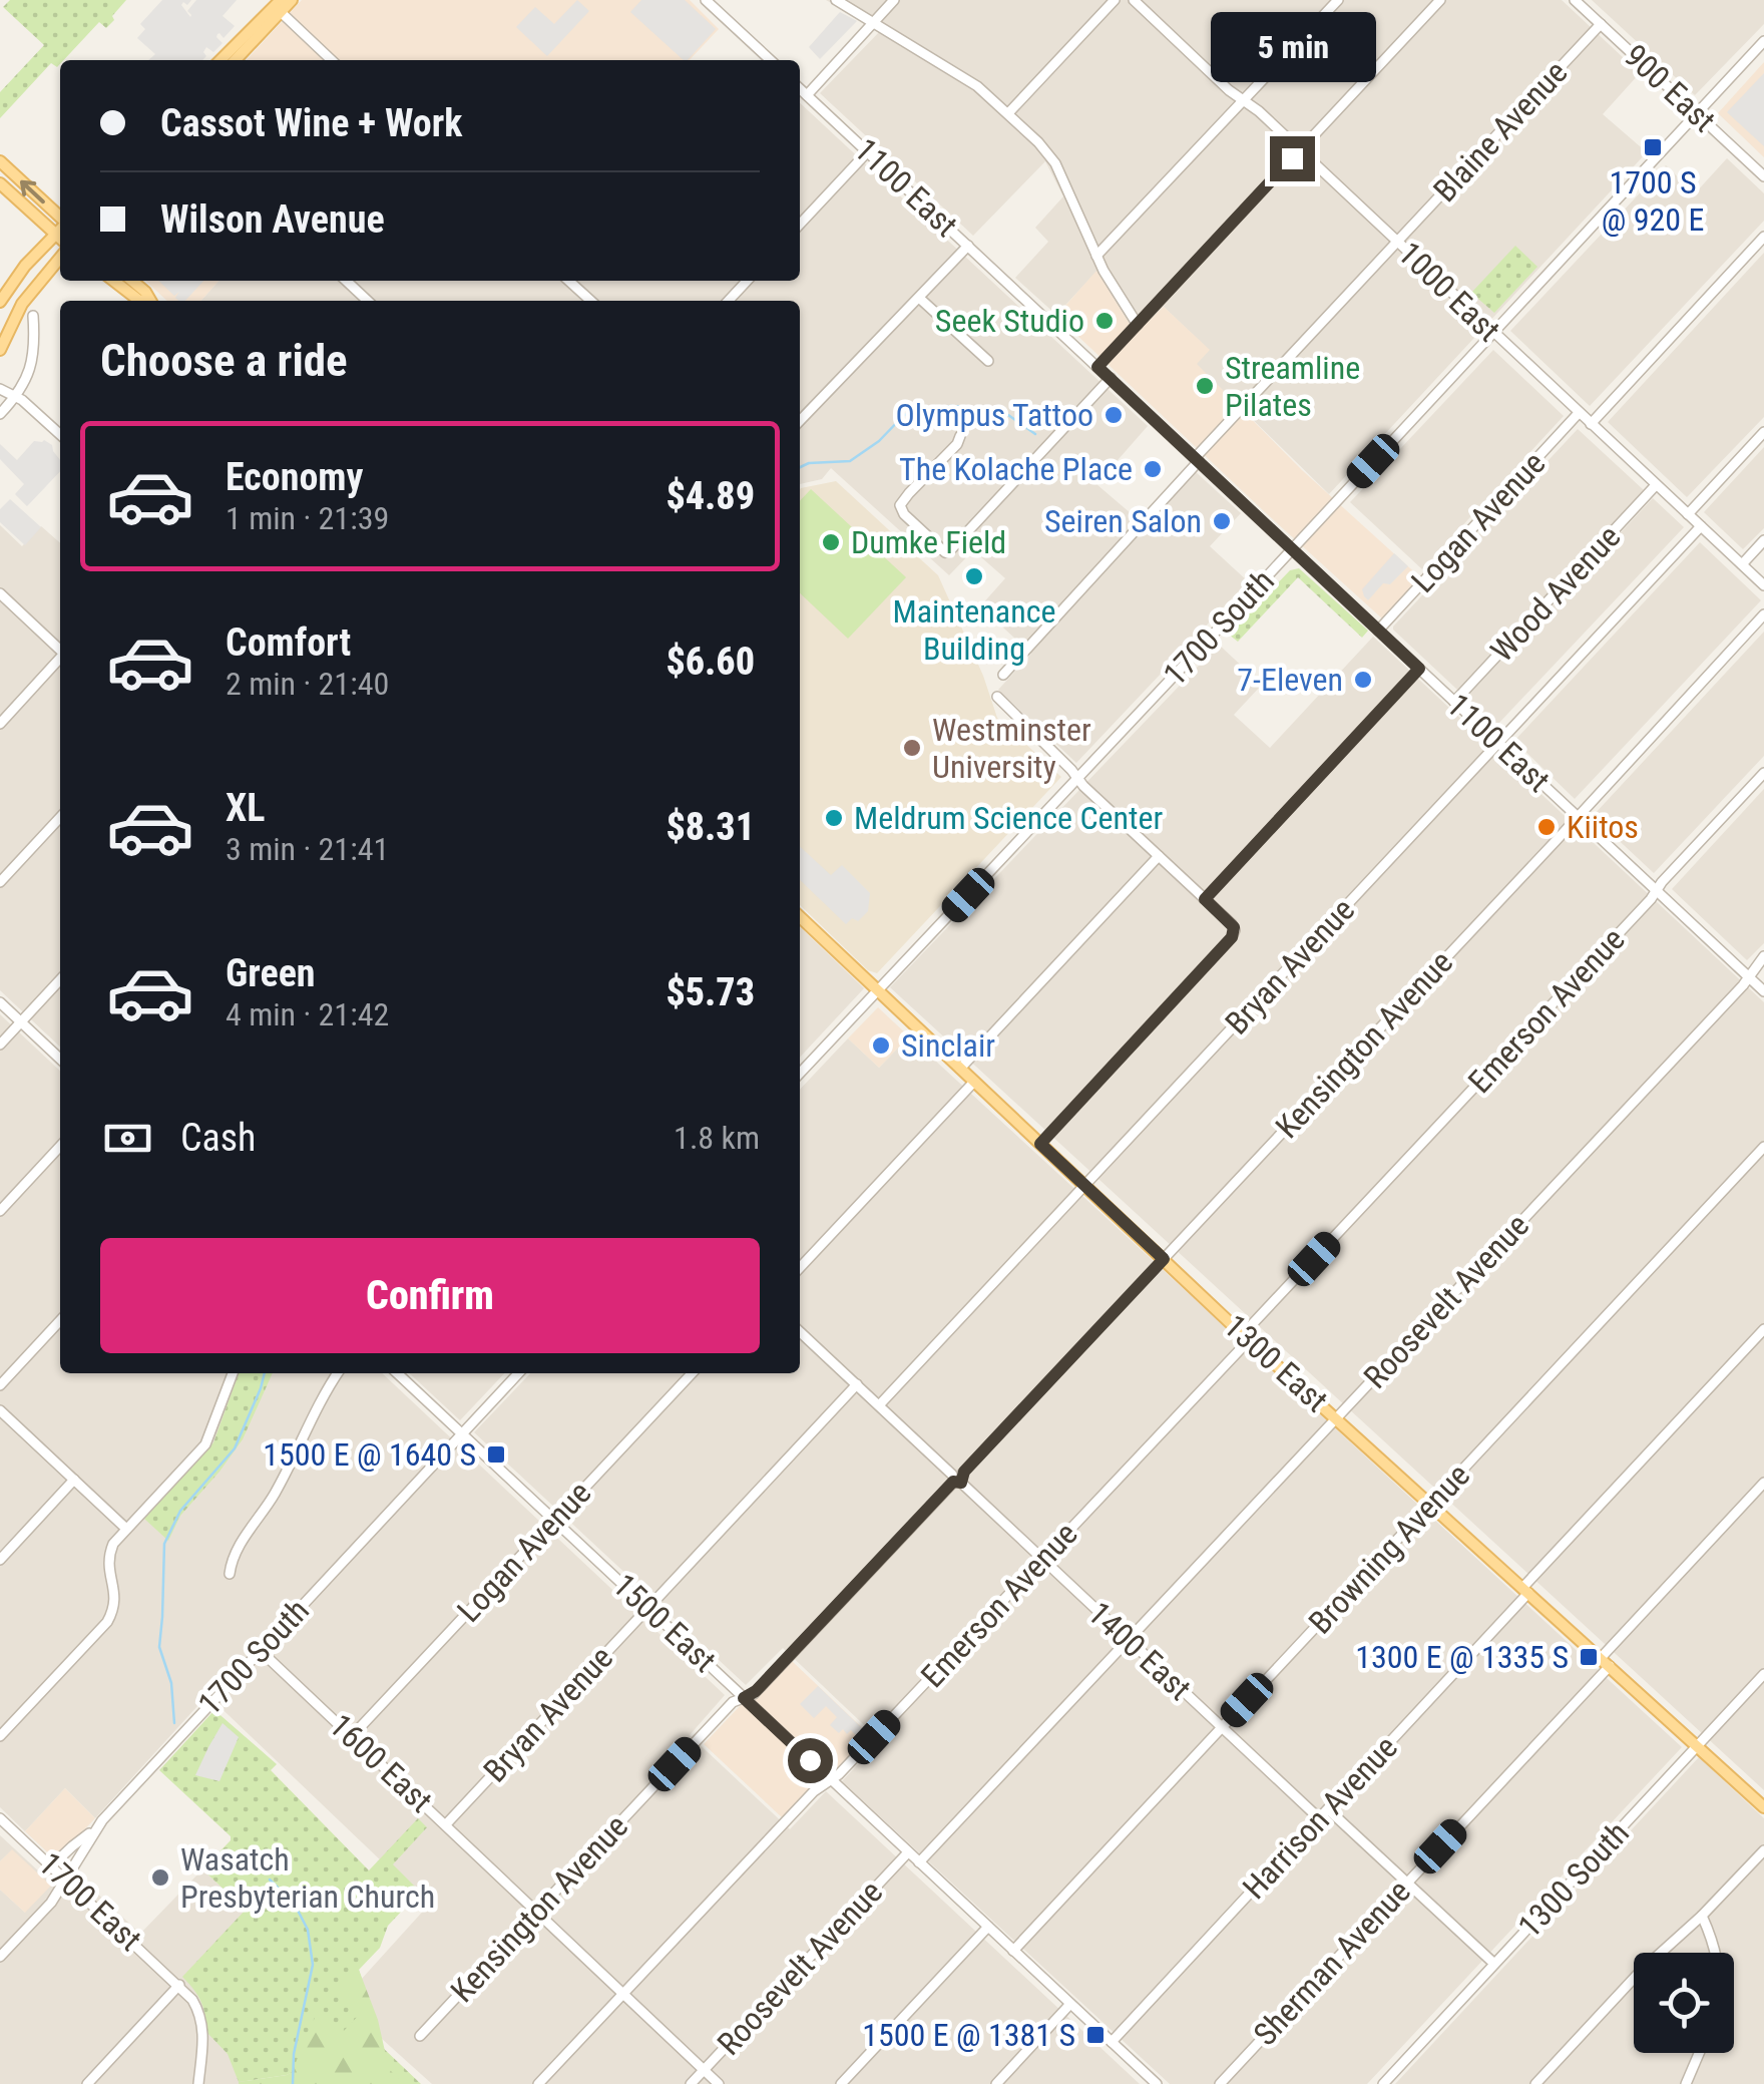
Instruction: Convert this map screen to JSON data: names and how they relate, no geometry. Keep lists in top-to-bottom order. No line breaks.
{"streets":{"main road":["1300 East"],"street":["900 East","Blaine Avenue","1100 East","1000 East","Logan Avenue","Wood Avenue","1700 South","Bryan Avenue","Emerson Avenue","Kensington Avenue","Roosevelt Avenue","Browning Avenue","1500 East","1400 East","1600 East","Harrison Avenue","1300 South","1700 East","Sherman Avenue"]},"crossings":[["900 East","Blaine Avenue"],["900 East","1700 South"],["Blaine Avenue","1100 East"],["Blaine Avenue","1000 East"],["1100 East","Logan Avenue"],["1100 East","Wood Avenue"],["1100 East","1700 South"],["1100 East","Bryan Avenue"],["1100 East","Emerson Avenue"],["1100 East","Kensington Avenue"],["1100 East","Roosevelt Avenue"],["1000 East","Logan Avenue"],["1000 East","Wood Avenue"],["1000 East","1700 South"],["1000 East","Bryan Avenue"],["Logan Avenue","1500 East"],["Logan Avenue","1600 East"],["1700 South","1300 East"],["1700 South","1500 East"],["1700 South","1600 East"],["1700 South","1700 East"],["Bryan Avenue","1300 East"],["Bryan Avenue","1500 East"],["Bryan Avenue","1400 East"],["Bryan Avenue","1600 East"],["Emerson Avenue","1300 East"],["Emerson Avenue","1500 East"],["Emerson Avenue","1400 East"],["Emerson Avenue","1600 East"],["Kensington Avenue","1300 East"],["Kensington Avenue","1500 East"],["Kensington Avenue","1400 East"],["Kensington Avenue","1600 East"],["Roosevelt Avenue","1300 East"],["Roosevelt Avenue","1500 East"],["Roosevelt Avenue","1400 East"],["Roosevelt Avenue","1600 East"],["1300 East","Browning Avenue"],["1300 East","Harrison Avenue"],["1300 East","1300 South"],["1300 East","Sherman Avenue"],["Browning Avenue","1500 East"],["Browning Avenue","1400 East"],["1500 East","Harrison Avenue"],["1400 East","Harrison Avenue"]],"places":{"transit":["1700 S @ 920 E","1500 E @ 1640 S","1300 E @ 1335 S","1500 E @ 1381 S"],"other":["Seek Studio","Streamline Pilates","Olympus Tattoo","The Kolache Place","Seiren Salon","Dumke Field","Maintenance Building","7-Eleven","Westminster University","Meldrum Science Center","Kiitos","Sinclair","Wasatch Presbyterian Church"]},"page":{"bubble":"5 min","banner":["Cassot Wine + Work","Wilson Avenue"],"heading":"Choose a ride","list":[{"name":"Economy","note":"1 min · 21:39","value":"$4.89"},{"name":"Comfort","note":"2 min · 21:40","value":"$6.60"},{"name":"XL","note":"3 min · 21:41","value":"$8.31"},{"name":"Green","note":"4 min · 21:42","value":"$5.73"}],"pay":["Cash","1.8 km"],"buttons":"Confirm"}}
